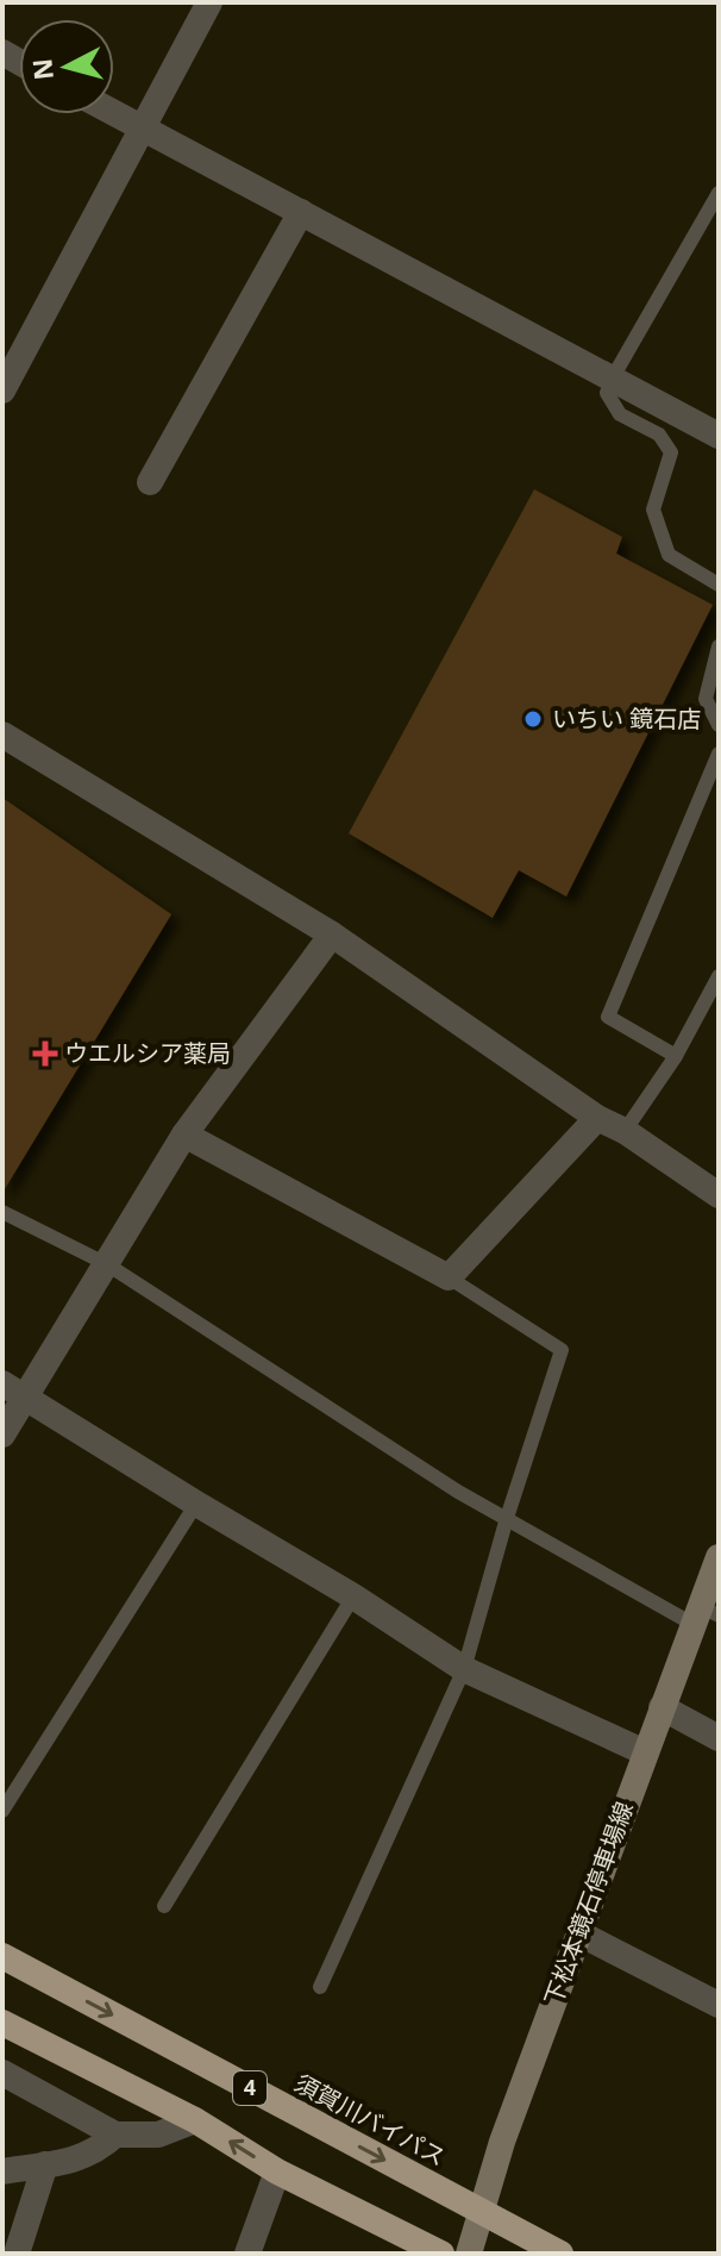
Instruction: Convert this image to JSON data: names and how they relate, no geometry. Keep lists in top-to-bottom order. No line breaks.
{"streets":{"highway":["4","須賀川バイパス"],"main road":["下松本鏡石停車場線"]},"crossings":[["下松本鏡石停車場線","須賀川バイパス"]],"places":{"other":["いちい 鏡石店"],"health":["ウエルシア薬局"]},"north":"left"}
